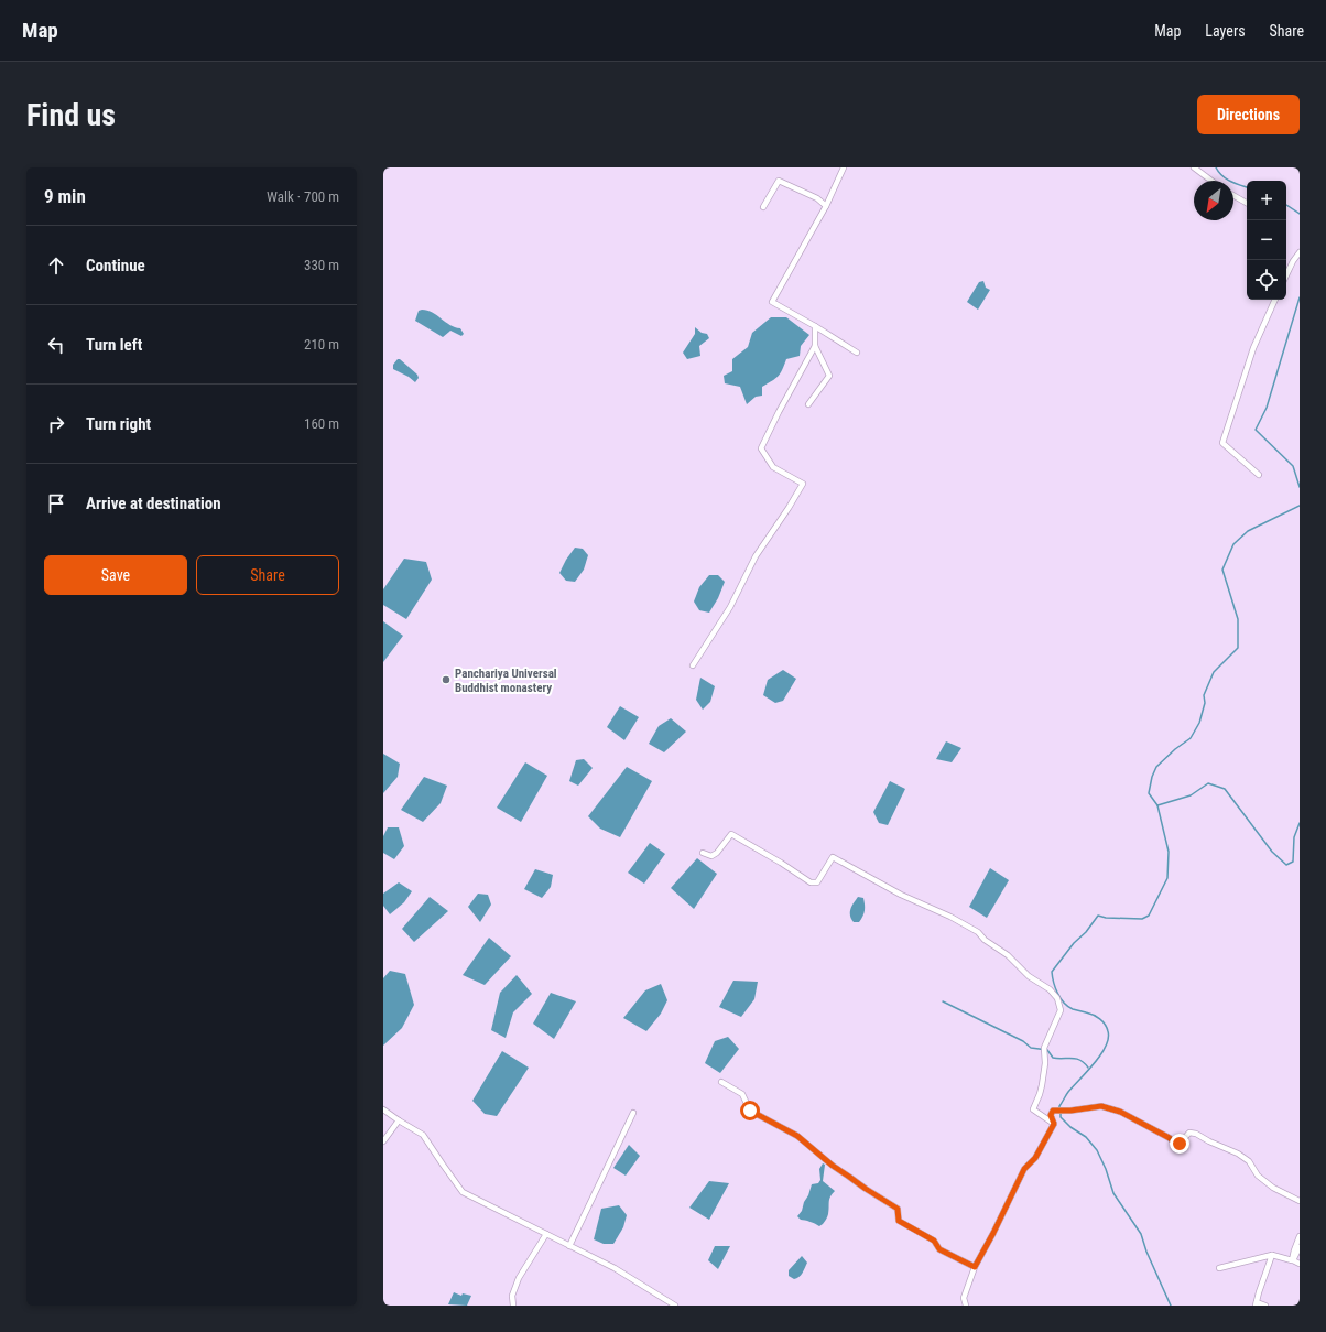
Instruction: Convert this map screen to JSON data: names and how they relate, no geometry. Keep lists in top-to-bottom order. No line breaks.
{"places":["Panchariya Universal Buddhist monastery"],"north":"bottom left","page":{"header":"Map","nav":["Map","Layers","Share"],"buttons":["Directions",["Save","Share"]],"title":"Find us","heading":["9 min","Walk · 700 m"],"map_buttons":["+","−"],"list":[["Continue","330 m"],["Turn left","210 m"],["Turn right","160 m"],"Arrive at destination"]}}
